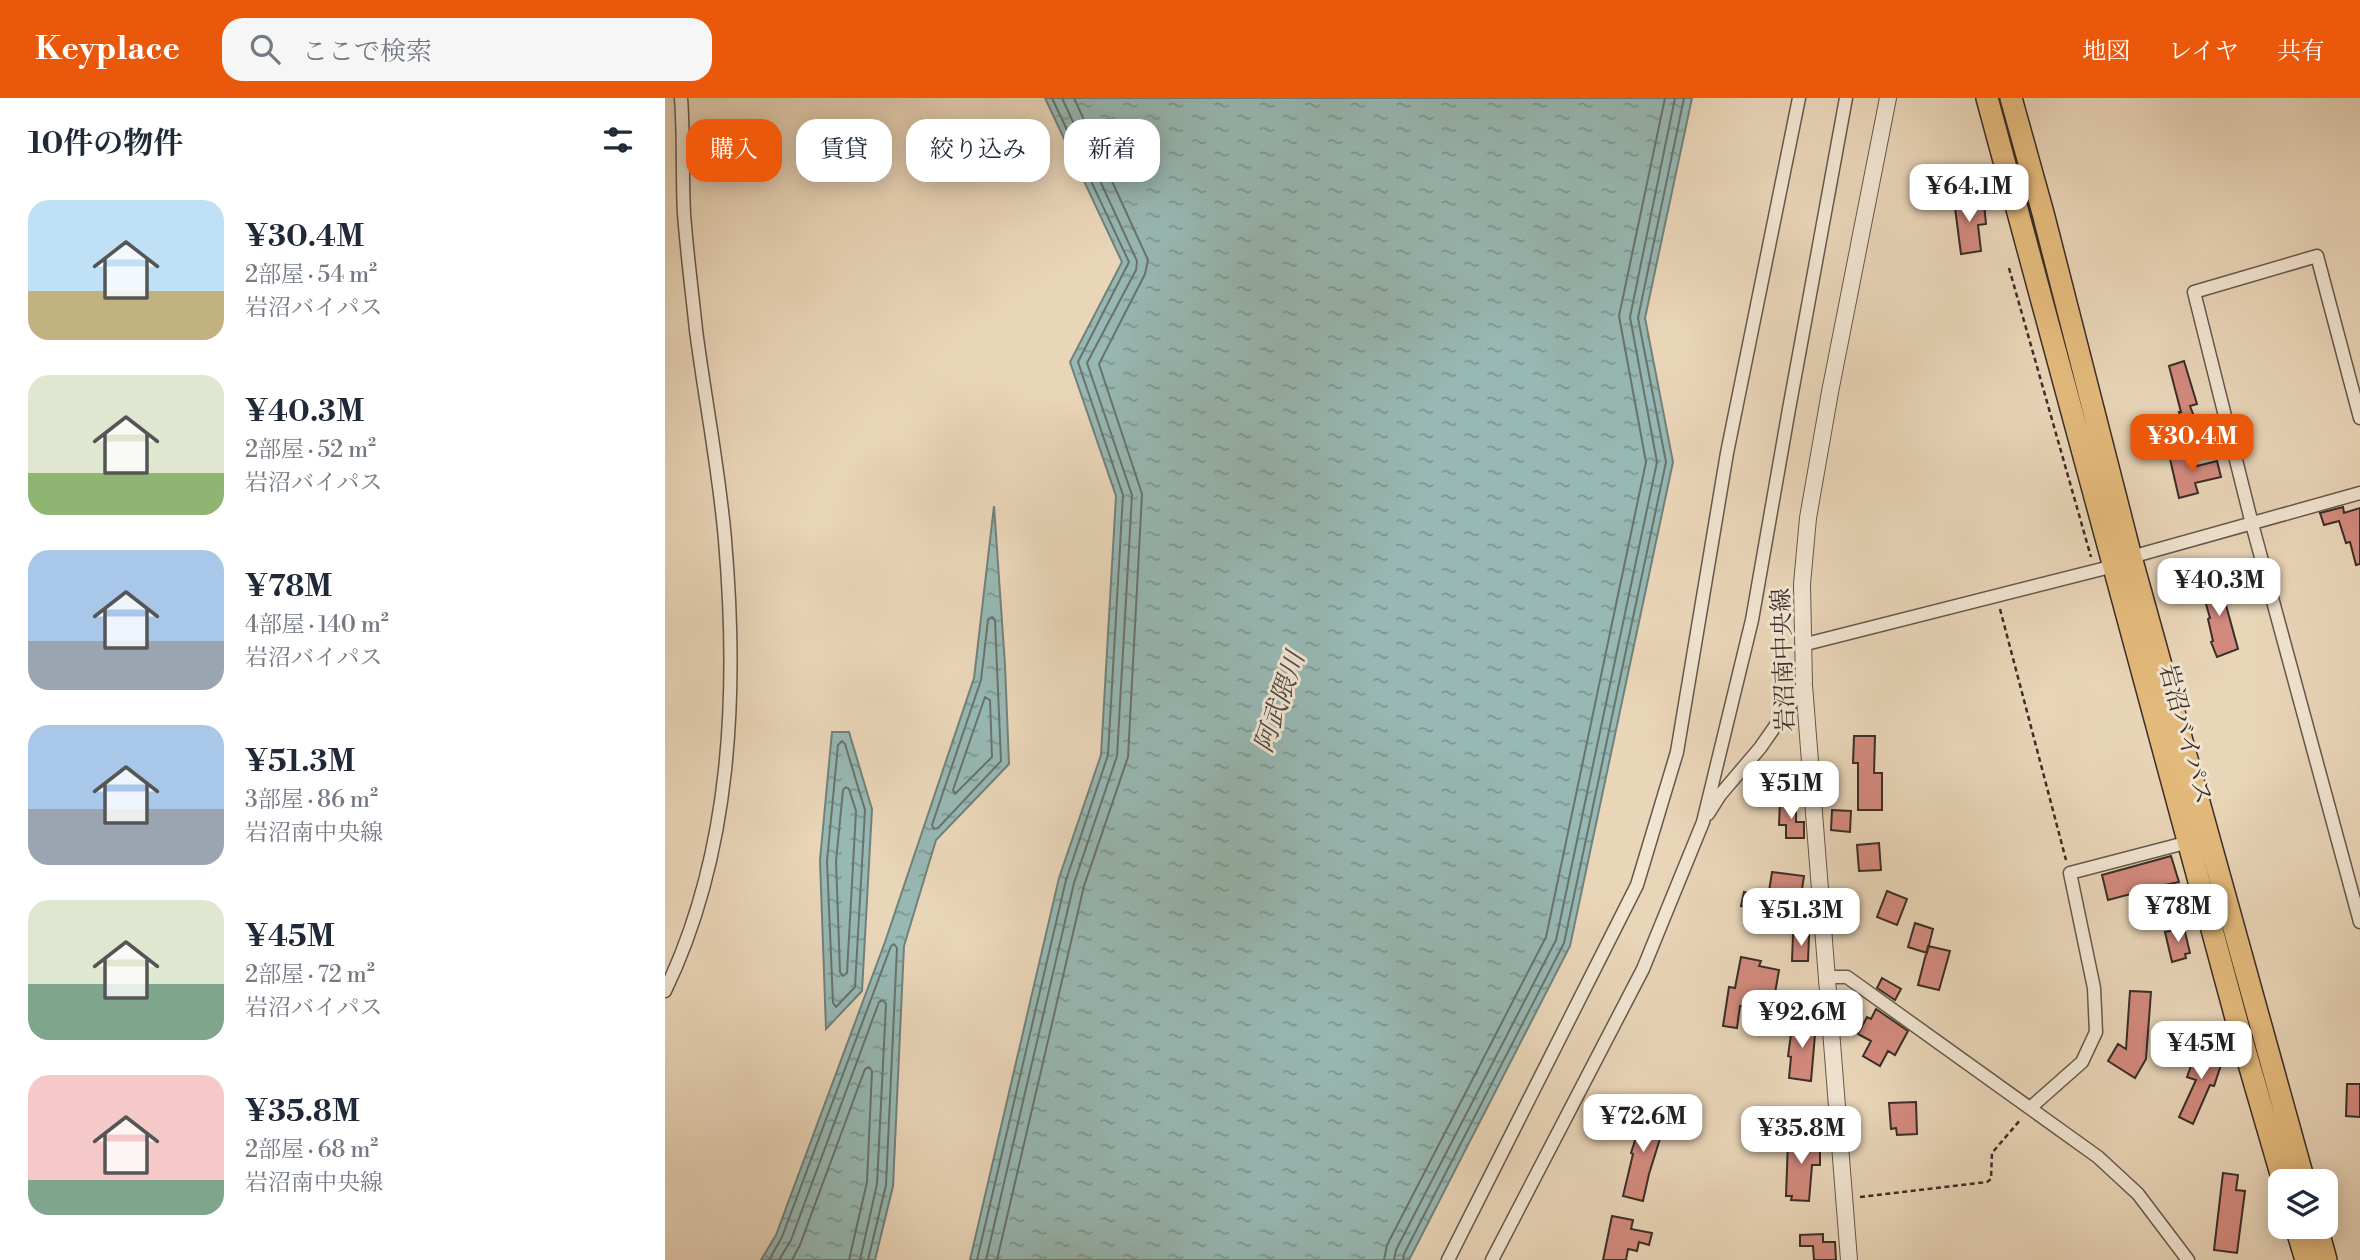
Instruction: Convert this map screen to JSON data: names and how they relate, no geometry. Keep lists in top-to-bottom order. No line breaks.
{"streets":{"highway":["岩沼バイパス"],"street":["岩沼南中央線"]},"water":["阿武隈川"],"page":{"header":"Keyplace","search":"ここで検索","nav":["地図","レイヤ","共有"],"heading":"10件の物件","chip":["購入","賃貸","絞り込み","新着"],"price":["¥64.1M","¥30.4M","¥40.3M","¥51M","¥78M","¥51.3M","¥92.6M","¥45M","¥72.6M","¥35.8M"],"list":[{"name":"¥30.4M","note":"2部屋 · 54 m² · 岩沼バイパス"},{"name":"¥40.3M","note":"2部屋 · 52 m² · 岩沼バイパス"},{"name":"¥78M","note":"4部屋 · 140 m² · 岩沼バイパス"},{"name":"¥51.3M","note":"3部屋 · 86 m² · 岩沼南中央線"},{"name":"¥45M","note":"2部屋 · 72 m² · 岩沼バイパス"},{"name":"¥35.8M","note":"2部屋 · 68 m² · 岩沼南中央線"}]}}
